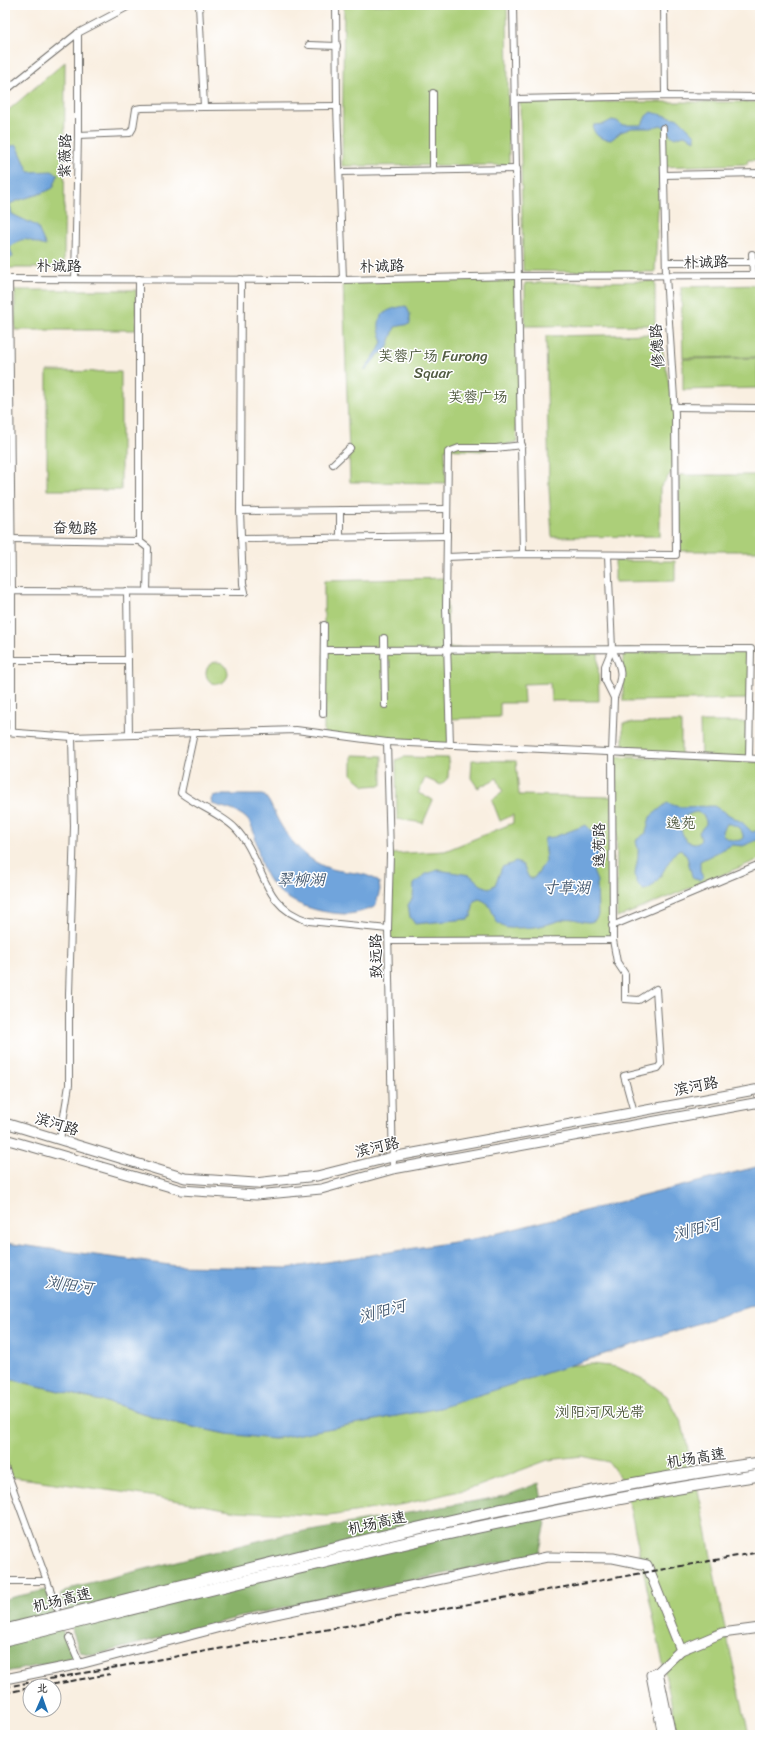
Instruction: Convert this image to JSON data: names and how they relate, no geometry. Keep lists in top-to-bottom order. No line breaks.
{"streets":{"highway":["机场高速"],"main road":["滨河路"],"street":["紫薇路","朴诚路","修德路","奋勉路","逸苑路","致远路"]},"crossings":[["紫薇路","朴诚路"],["朴诚路","修德路"],["修德路","逸苑路"],["逸苑路","滨河路"],["致远路","滨河路"]],"water":["翠柳湖","寸草湖","浏阳河"],"parks":["芙蓉广场 Furong Squar","芙蓉广场","逸苑","浏阳河风光带"],"north":"top"}
